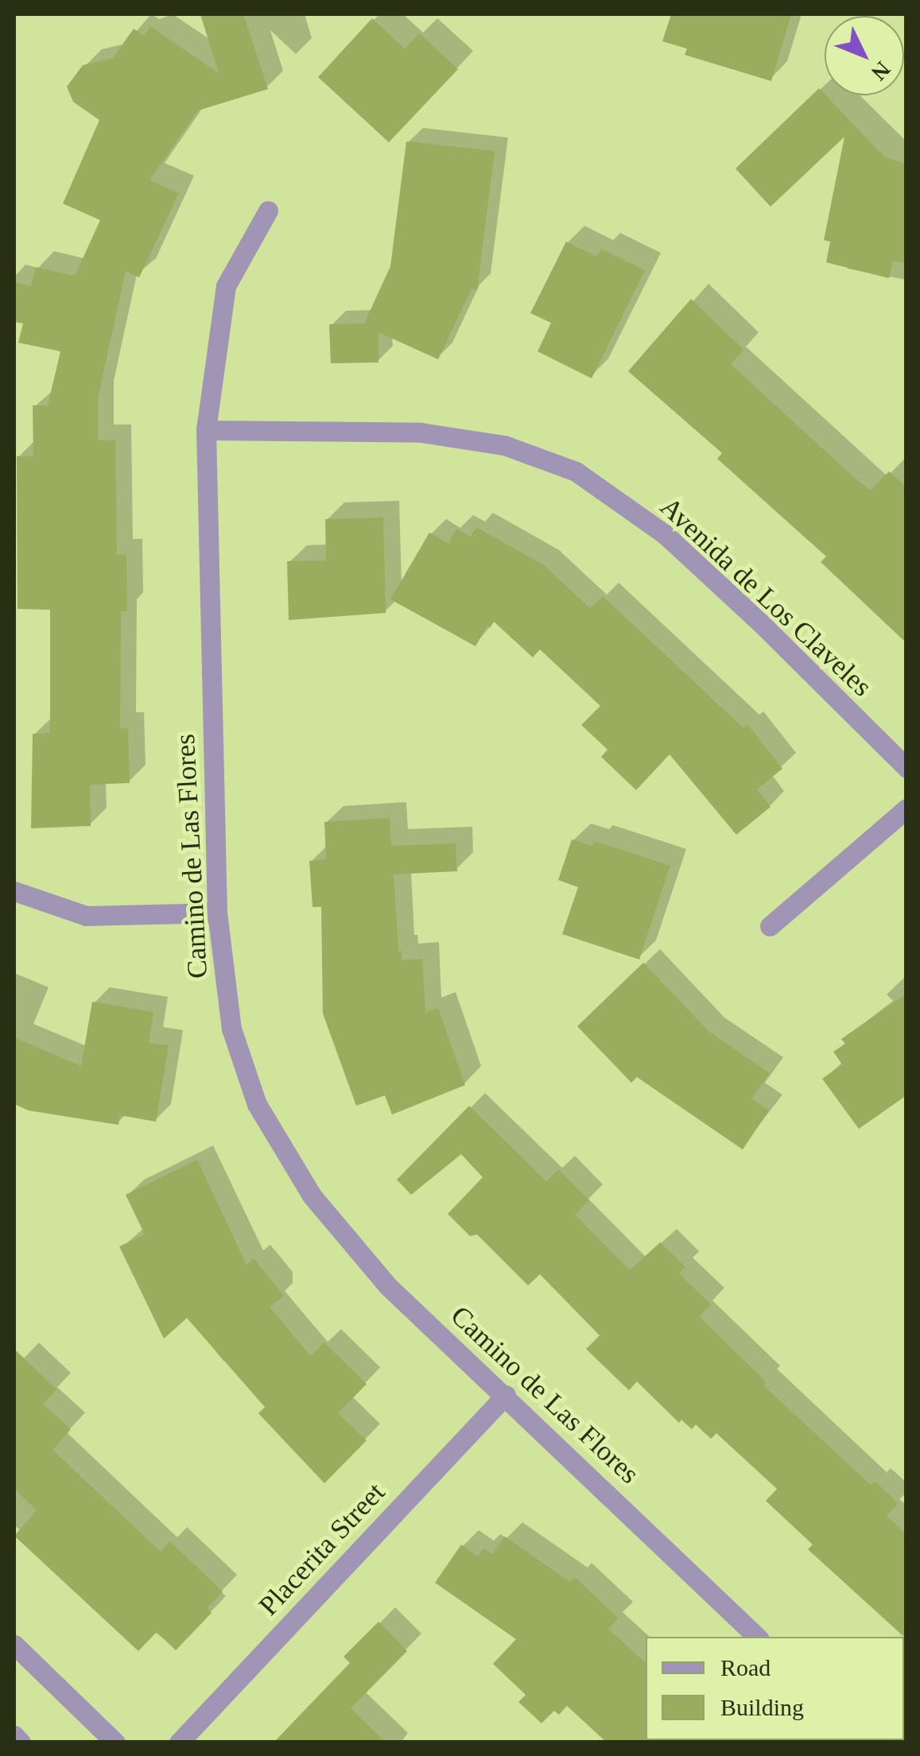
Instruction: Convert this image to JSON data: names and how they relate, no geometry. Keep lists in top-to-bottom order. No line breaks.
{"streets":{"street":["Avenida de Los Claveles","Camino de Las Flores","Placerita Street"]},"crossings":[["Avenida de Los Claveles","Camino de Las Flores"],["Camino de Las Flores","Placerita Street"]],"legend":["Road","Building"],"north":"bottom right"}
